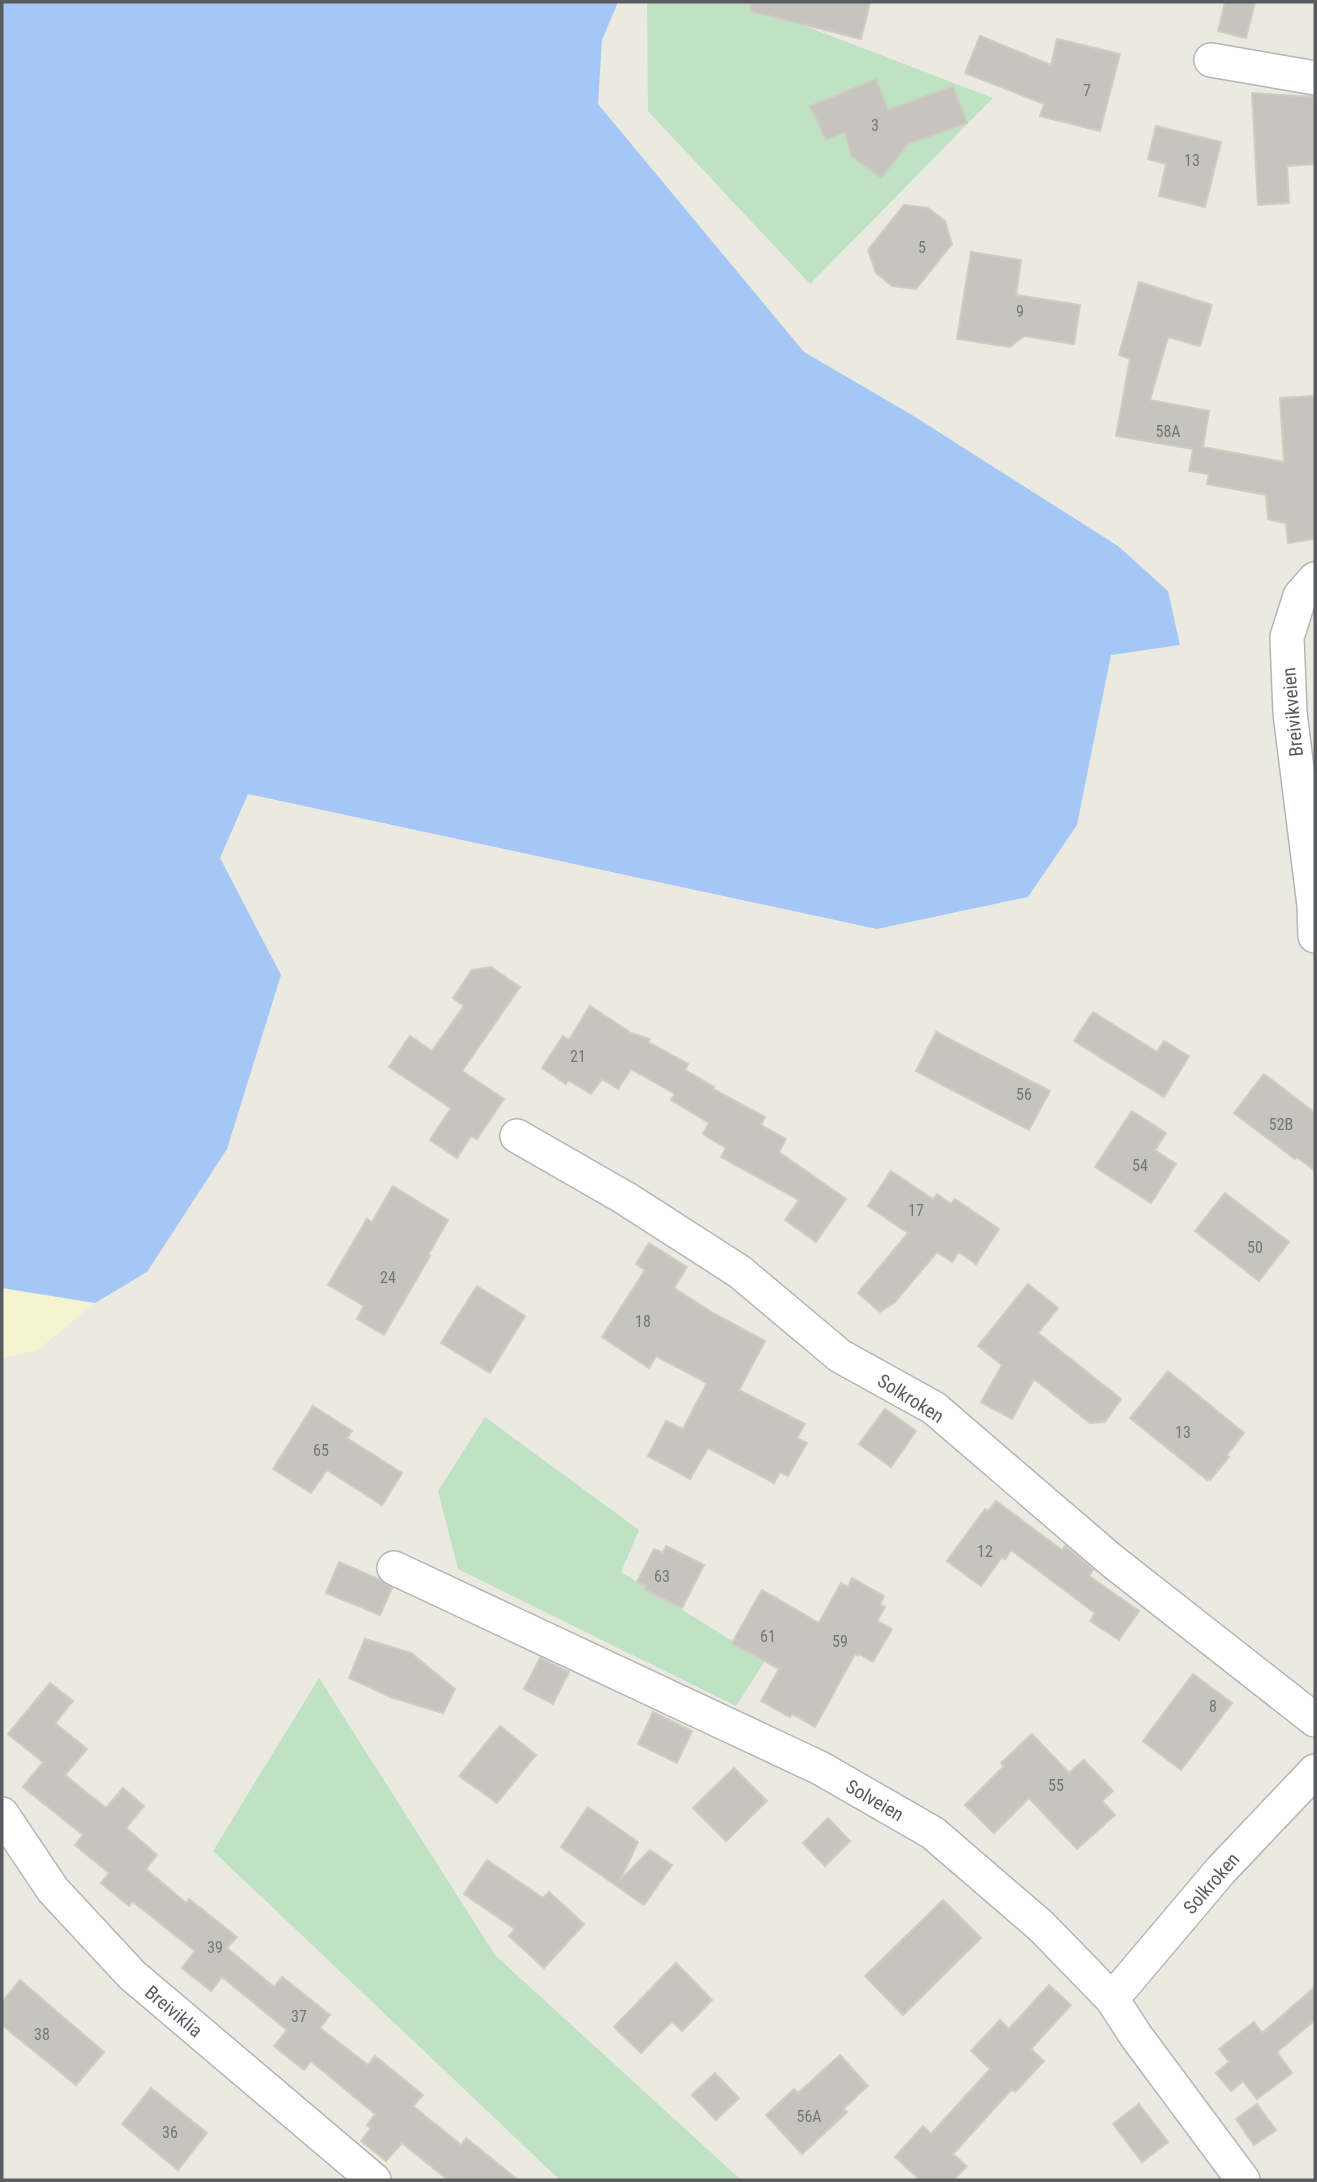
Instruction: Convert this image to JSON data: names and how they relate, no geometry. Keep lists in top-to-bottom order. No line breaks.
{"streets":{"street":["Breivikveien","Solkroken","Solveien","Breiviklia"]},"crossings":[["Solkroken","Solveien"]],"house_numbers":["7","3","13","5","9","58A","21","56","52B","54","17","50","24","18","13","65","12","63","61","59","8","55","39","37","38","56A","36"]}
